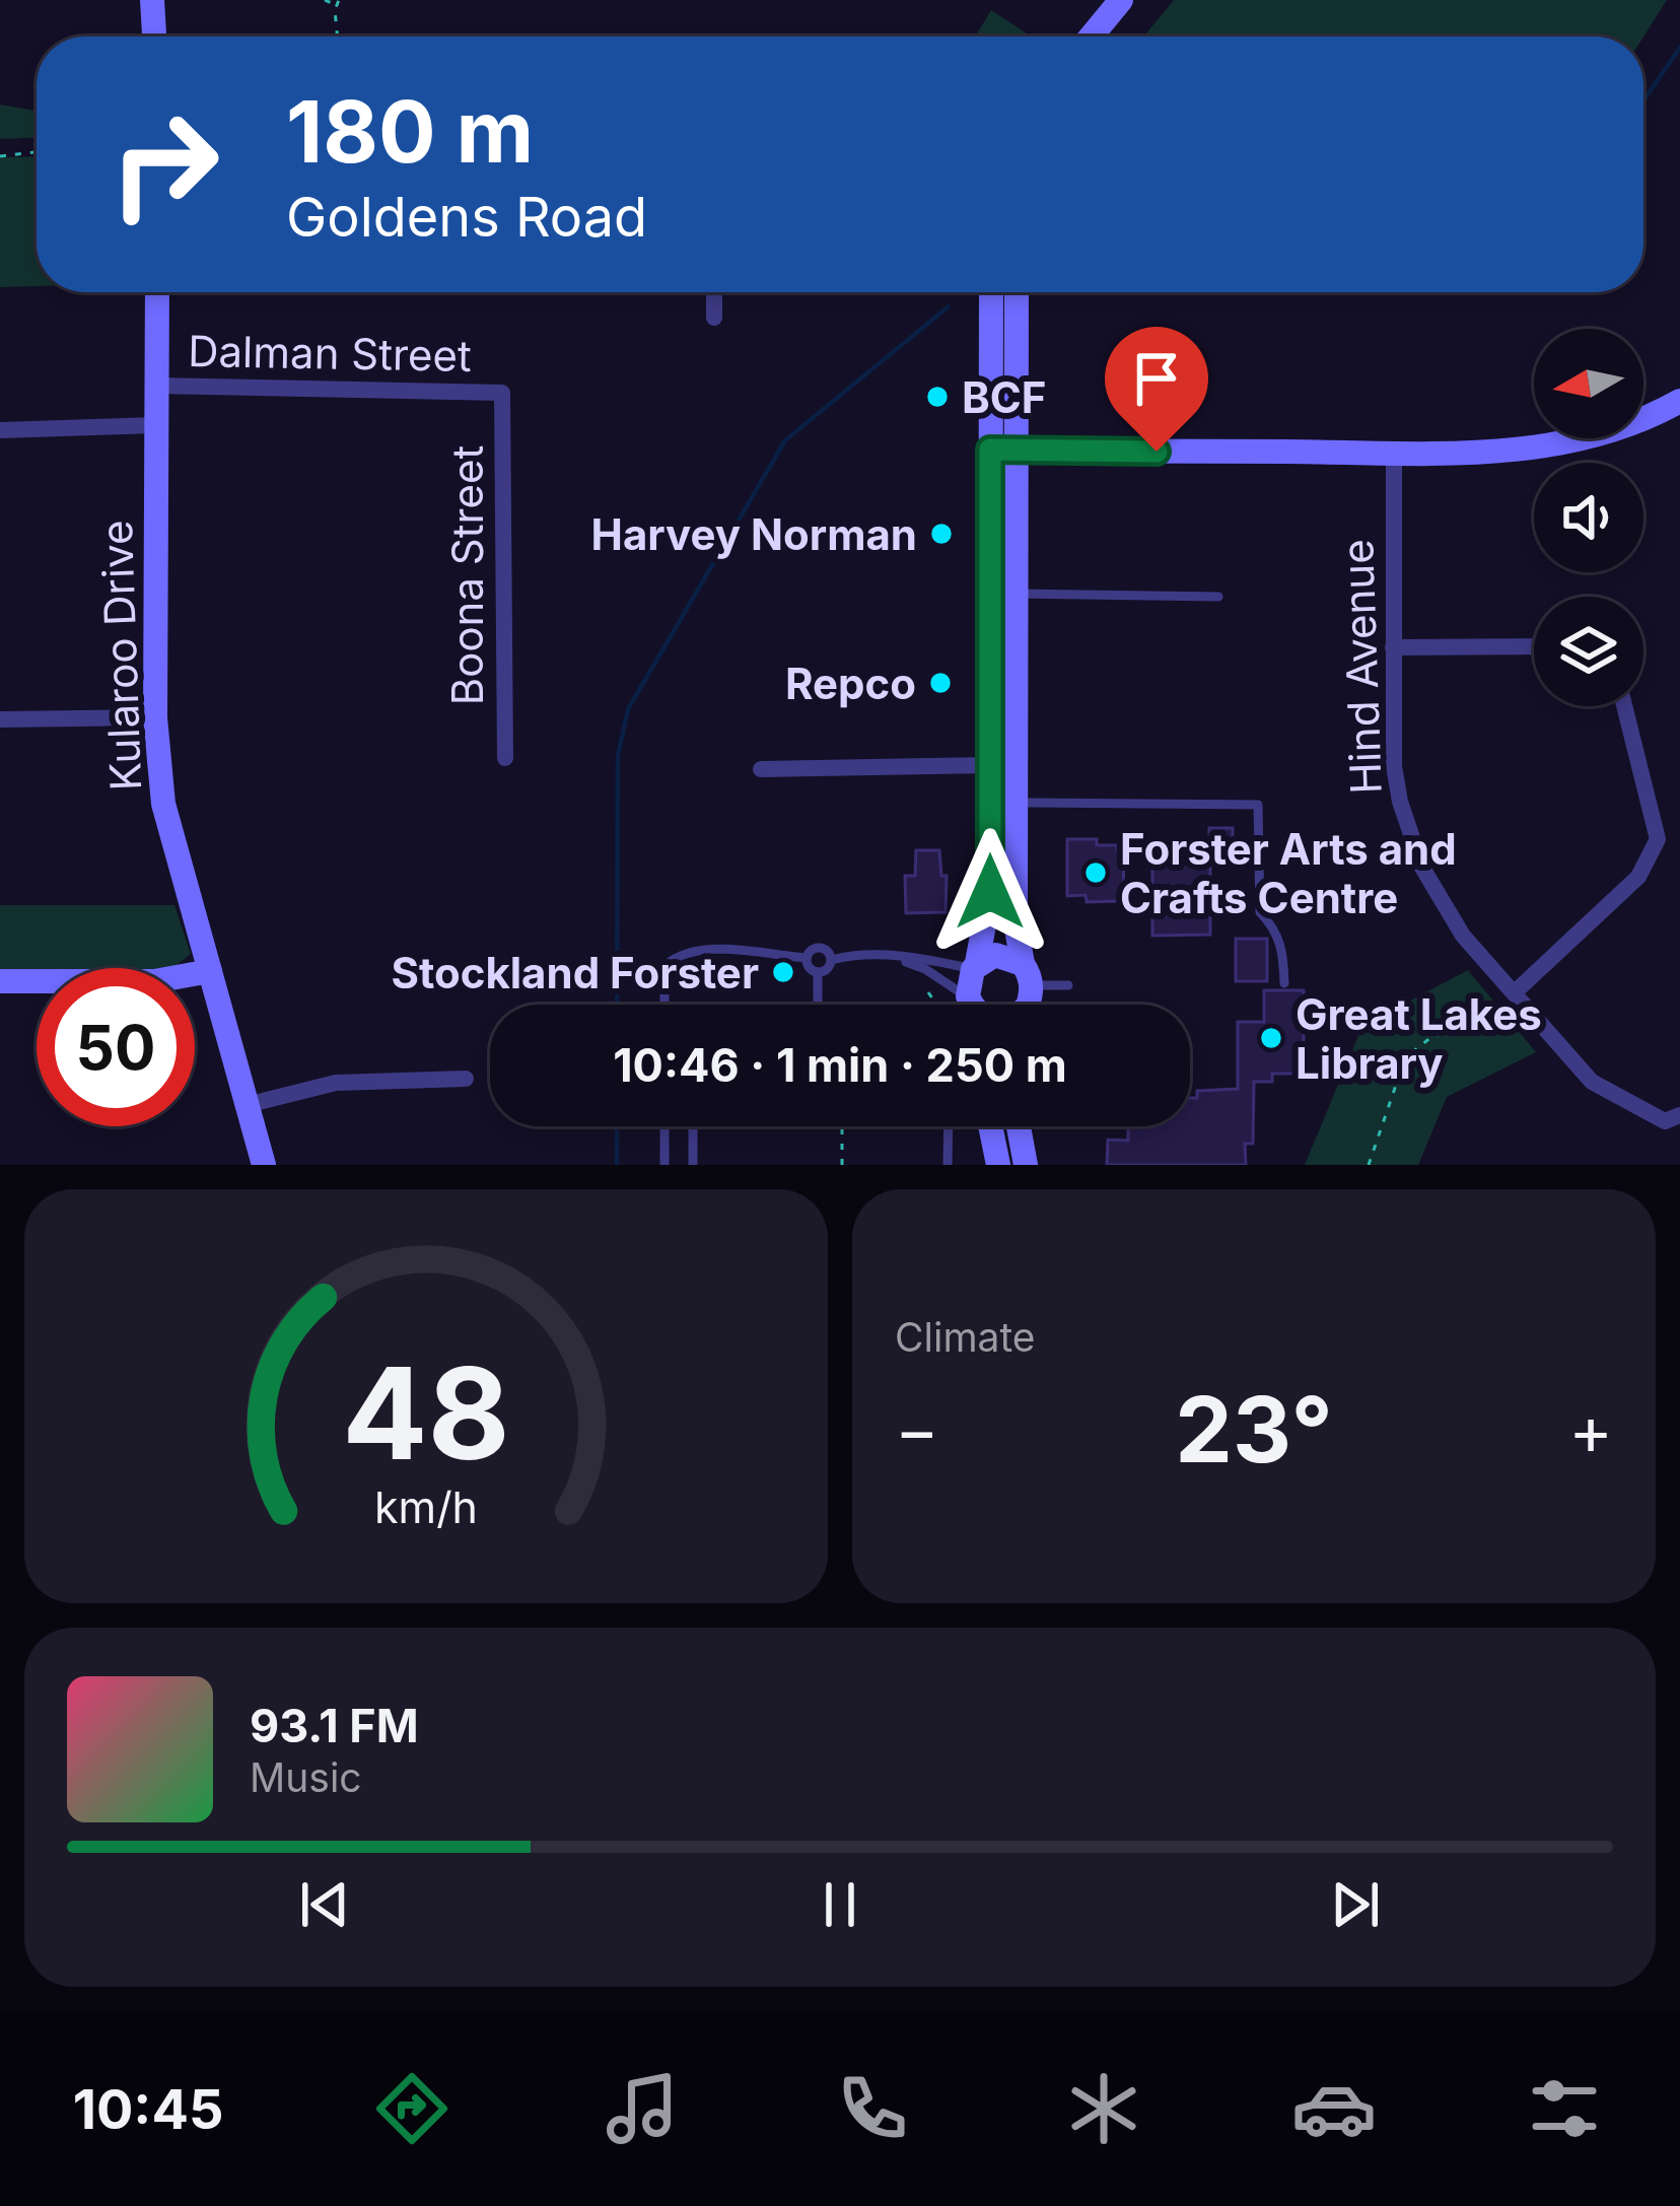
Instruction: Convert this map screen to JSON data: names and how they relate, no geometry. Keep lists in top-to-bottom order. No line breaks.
{"streets":{"main road":["Kularoo Drive"],"street":["Dalman Street","Boona Street","Hind Avenue"]},"crossings":[["Dalman Street","Boona Street"],["Dalman Street","Kularoo Drive"]],"places":["BCF","Harvey Norman","Repco","Forster Arts and Crafts Centre","Stockland Forster","Great Lakes Library"],"north":"left","page":{"turn":["180 m","Goldens Road"],"limit":"50","trip":"10:46 · 1 min · 250 m","tile":"Climate","heat":["−","23°","+"],"song":["93.1 FM","Music"],"tabs":"10:45","gauge":["48","km/h"]}}
